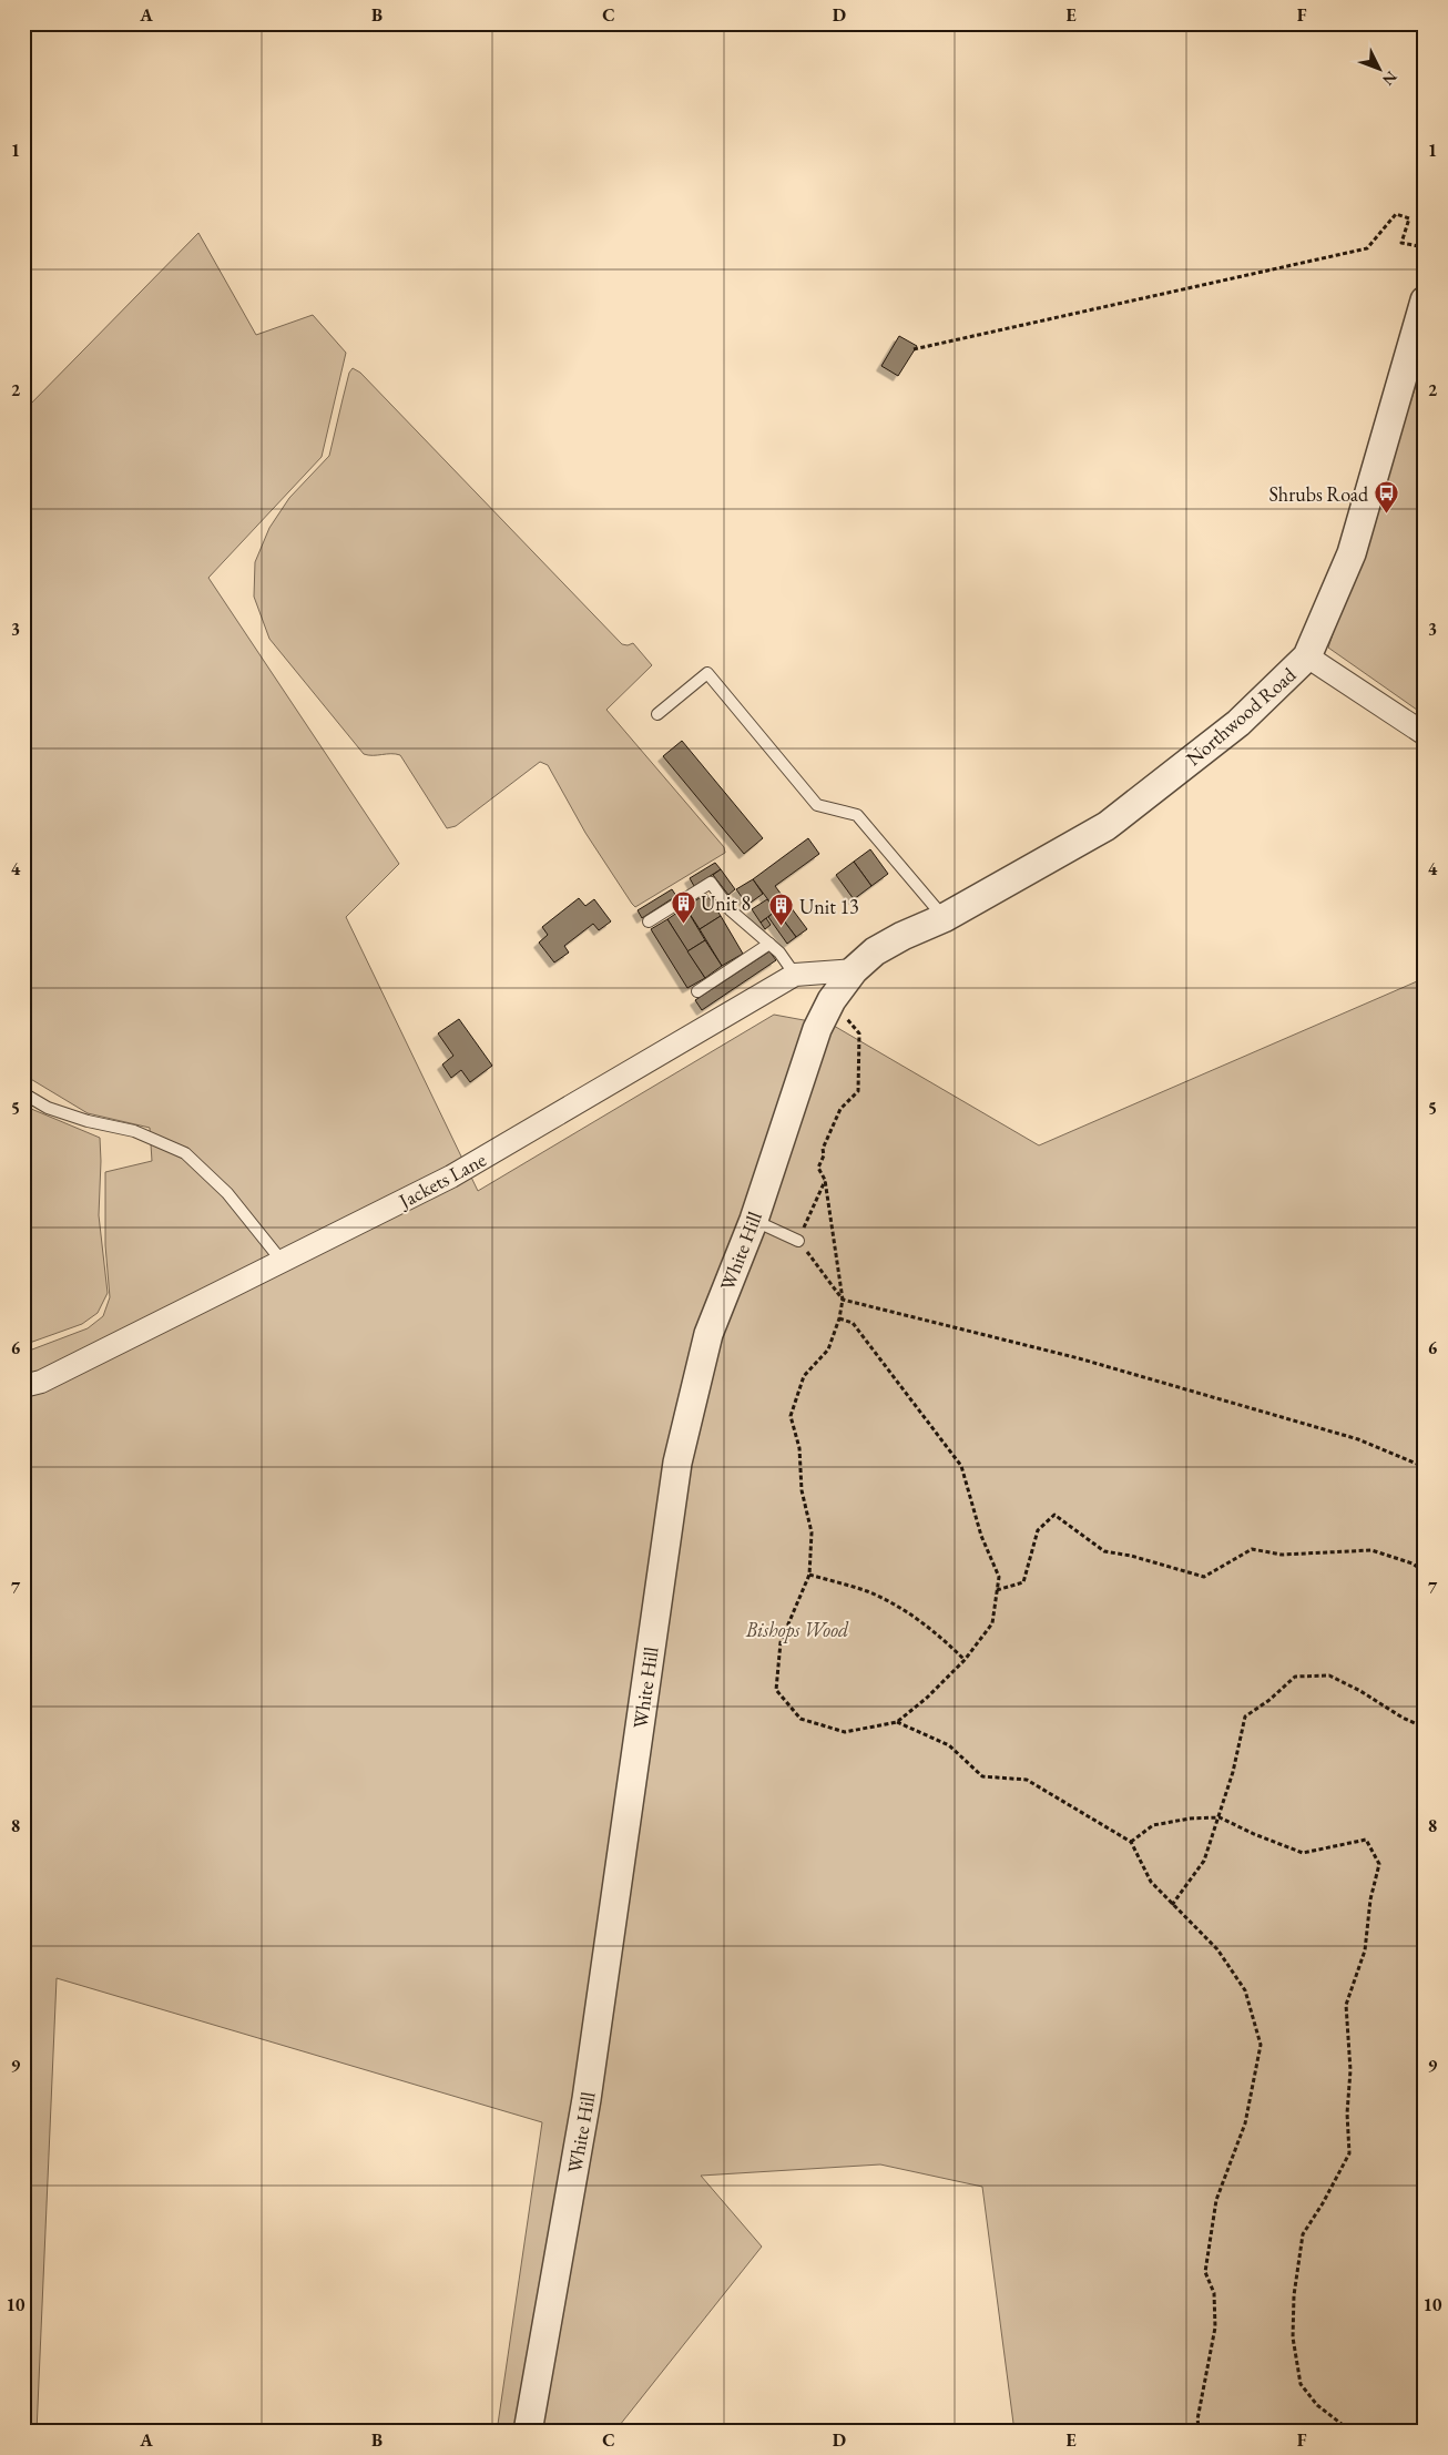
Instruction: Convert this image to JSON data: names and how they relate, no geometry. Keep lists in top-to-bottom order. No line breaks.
{"streets":{"street":["Northwood Road","Jackets Lane","White Hill"]},"crossings":[["Northwood Road","Jackets Lane"],["Northwood Road","White Hill"],["Jackets Lane","White Hill"]],"parks":["Bishops Wood"],"places":{"bus stop":["Shrubs Road"],"building":["Unit 8","Unit 13"]},"north":"bottom right","grid":{"columns":["A","B","C","D","E","F"],"rows":["1","2","3","4","5","6","7","8","9","10"]}}
